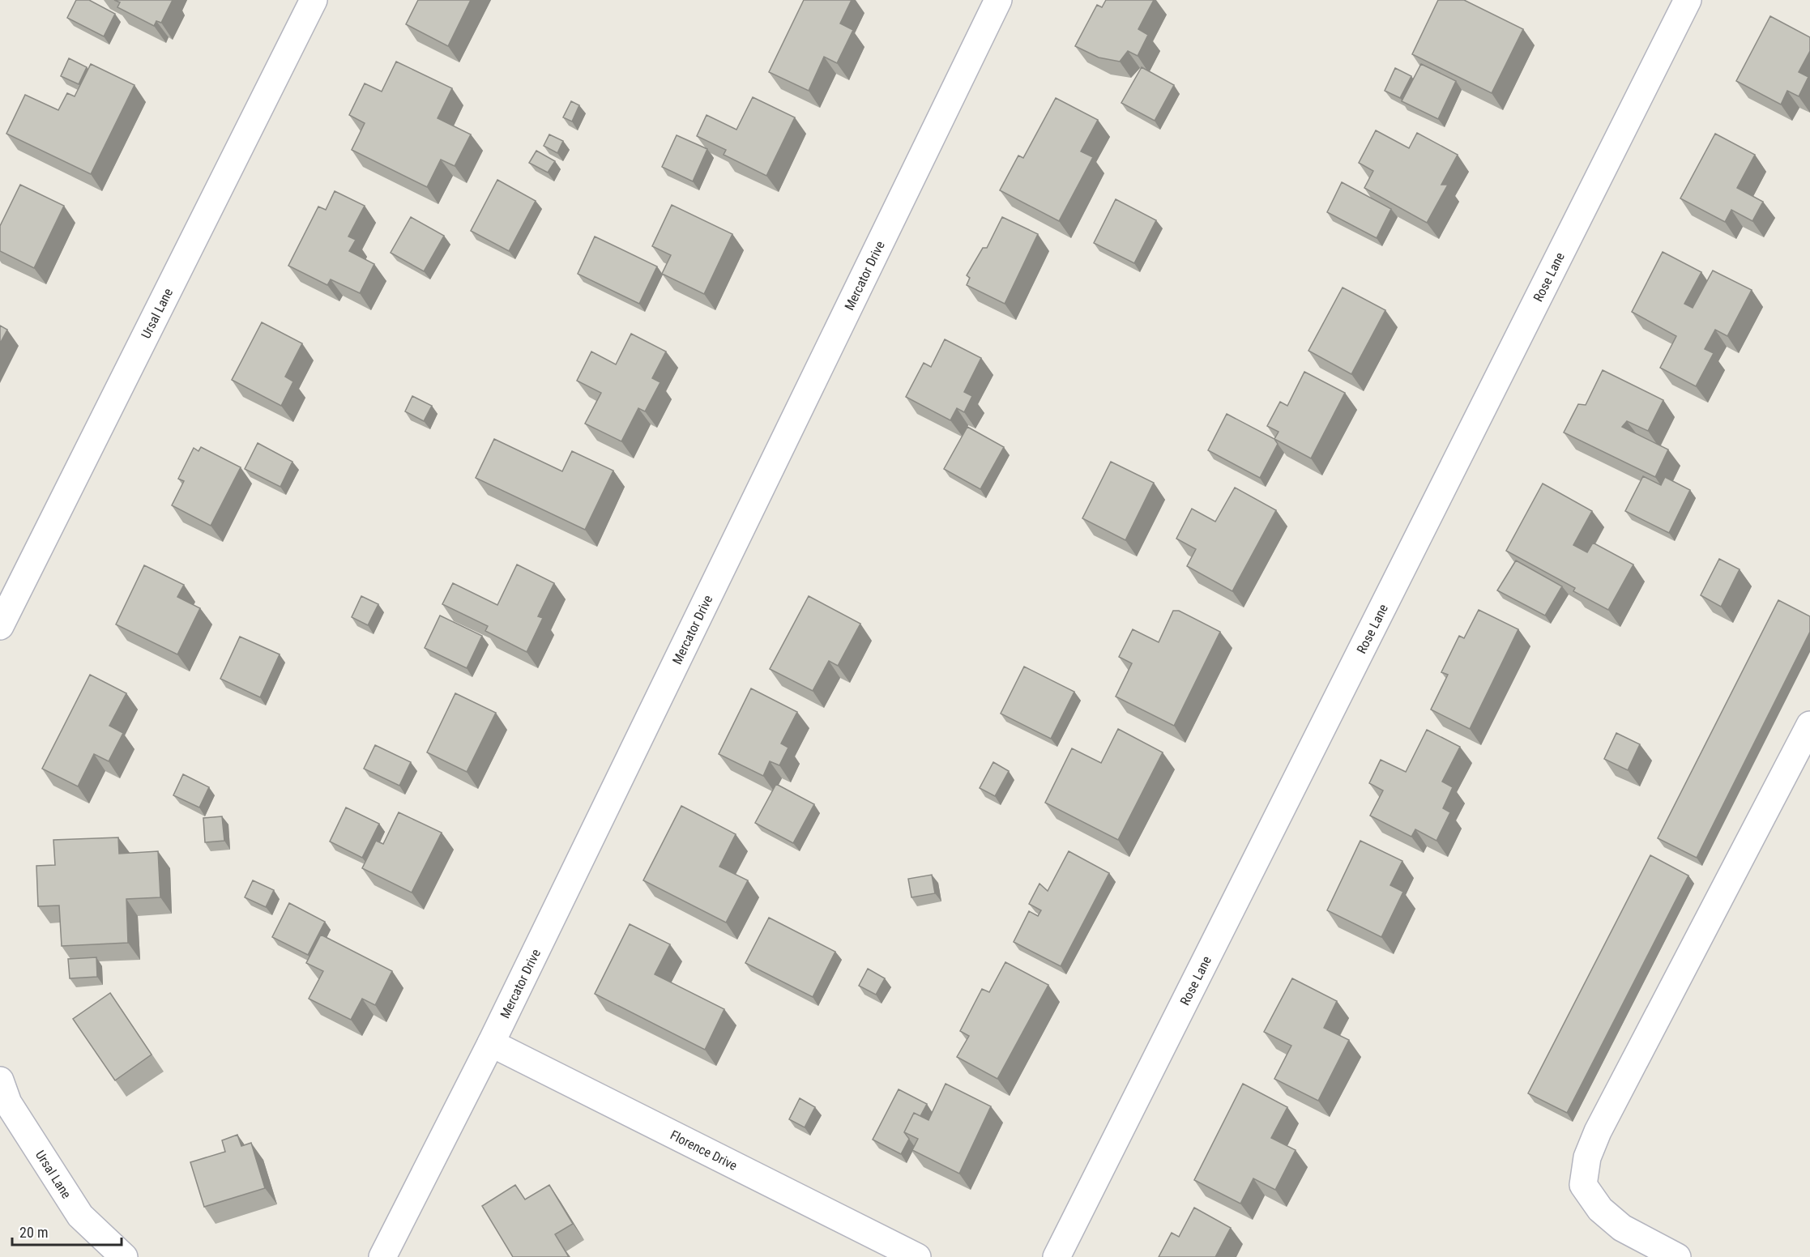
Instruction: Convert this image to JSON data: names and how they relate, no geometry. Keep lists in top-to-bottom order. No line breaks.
{"streets":{"street":["Mercator Drive","Rose Lane","Ursal Lane","Florence Drive"]},"crossings":[["Mercator Drive","Florence Drive"]],"scale_bar":"20 m"}
